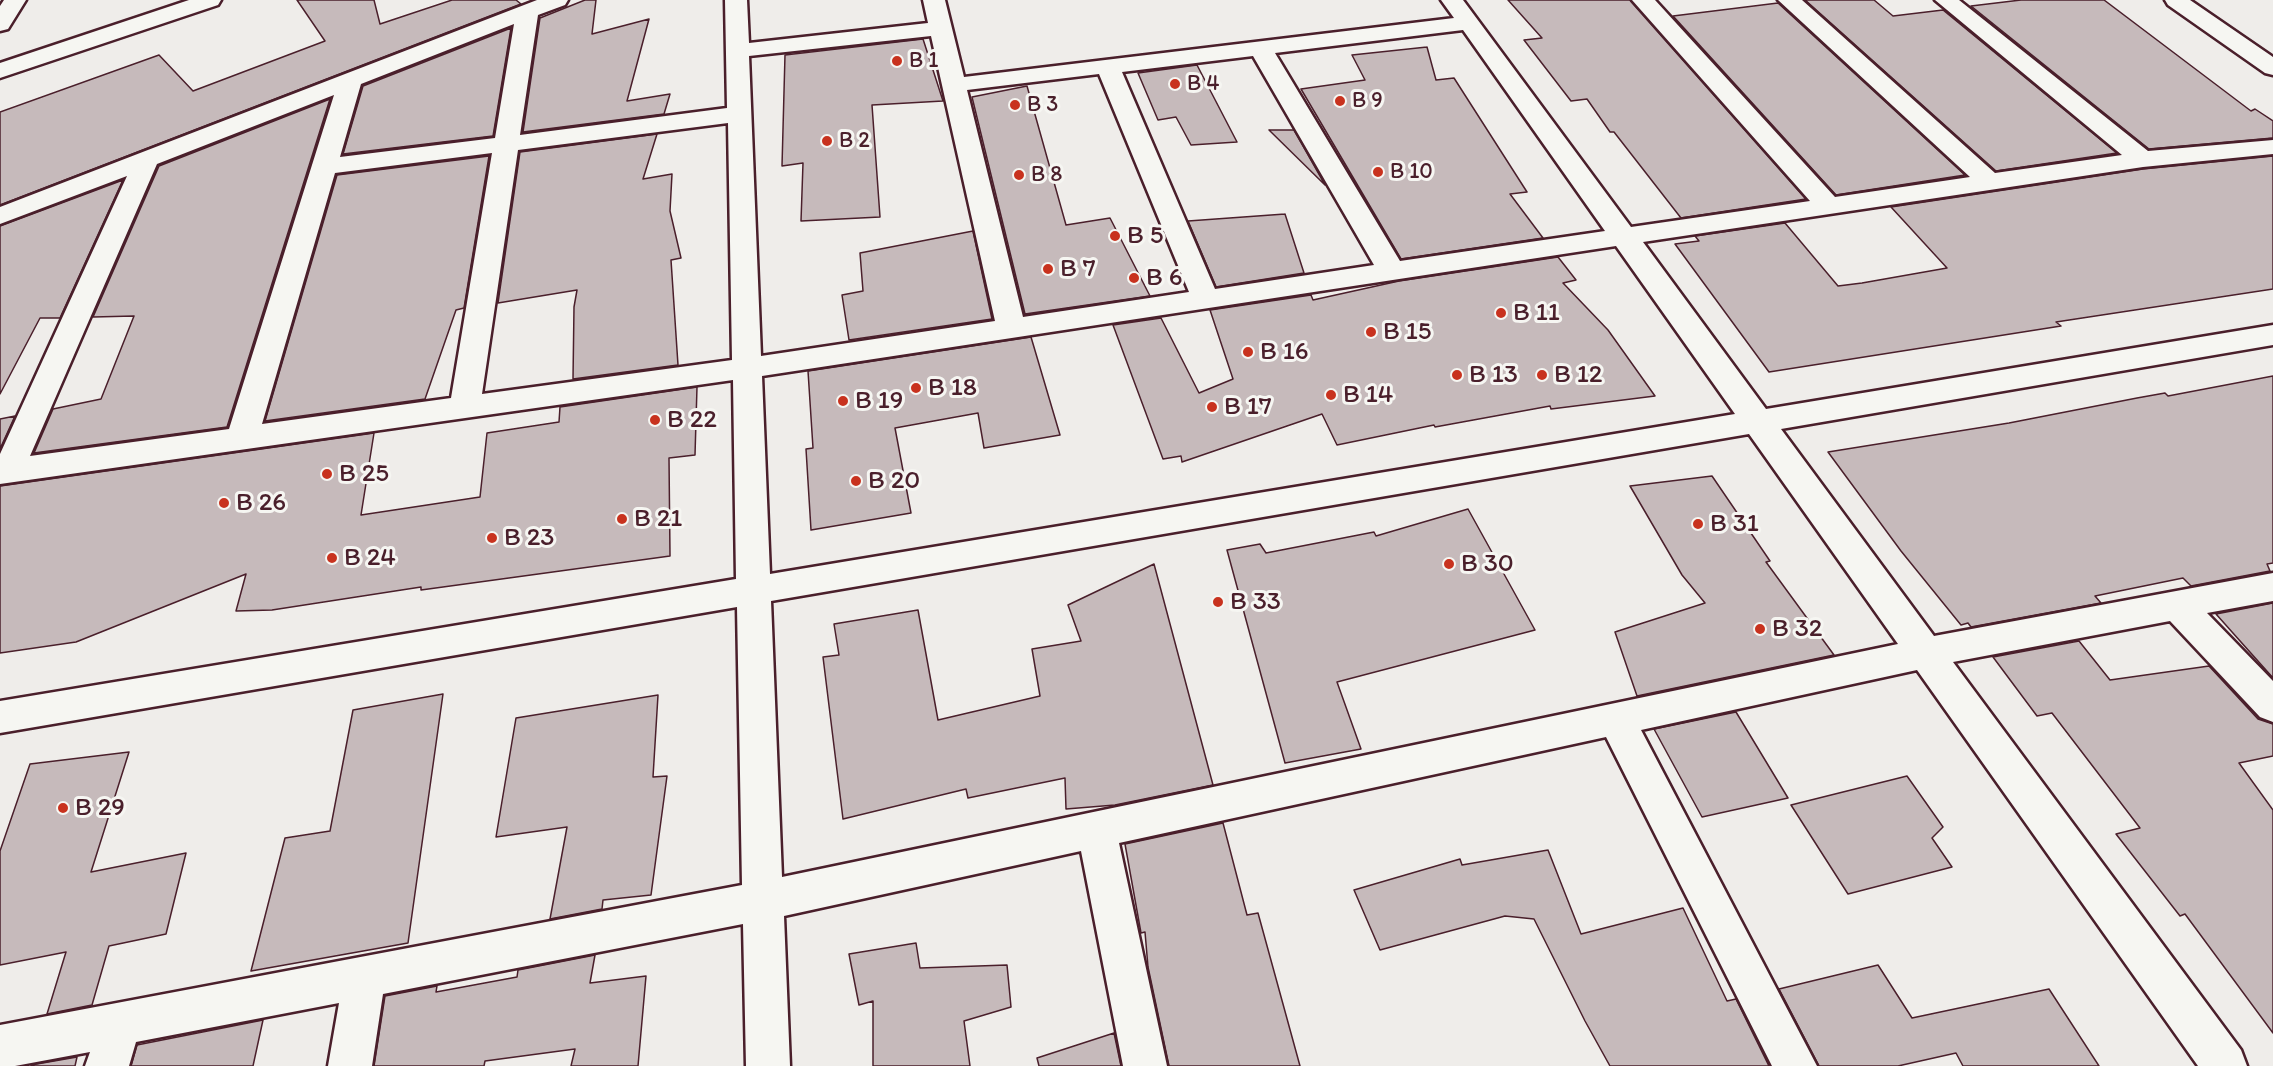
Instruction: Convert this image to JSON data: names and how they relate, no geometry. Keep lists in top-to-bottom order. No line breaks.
{"places":["B 1","B 4","B 9","B 3","B 2","B 10","B 8","B 5","B 7","B 6","B 11","B 15","B 16","B 13","B 12","B 18","B 14","B 19","B 17","B 22","B 25","B 20","B 26","B 21","B 31","B 23","B 24","B 30","B 33","B 32","B 29"]}
